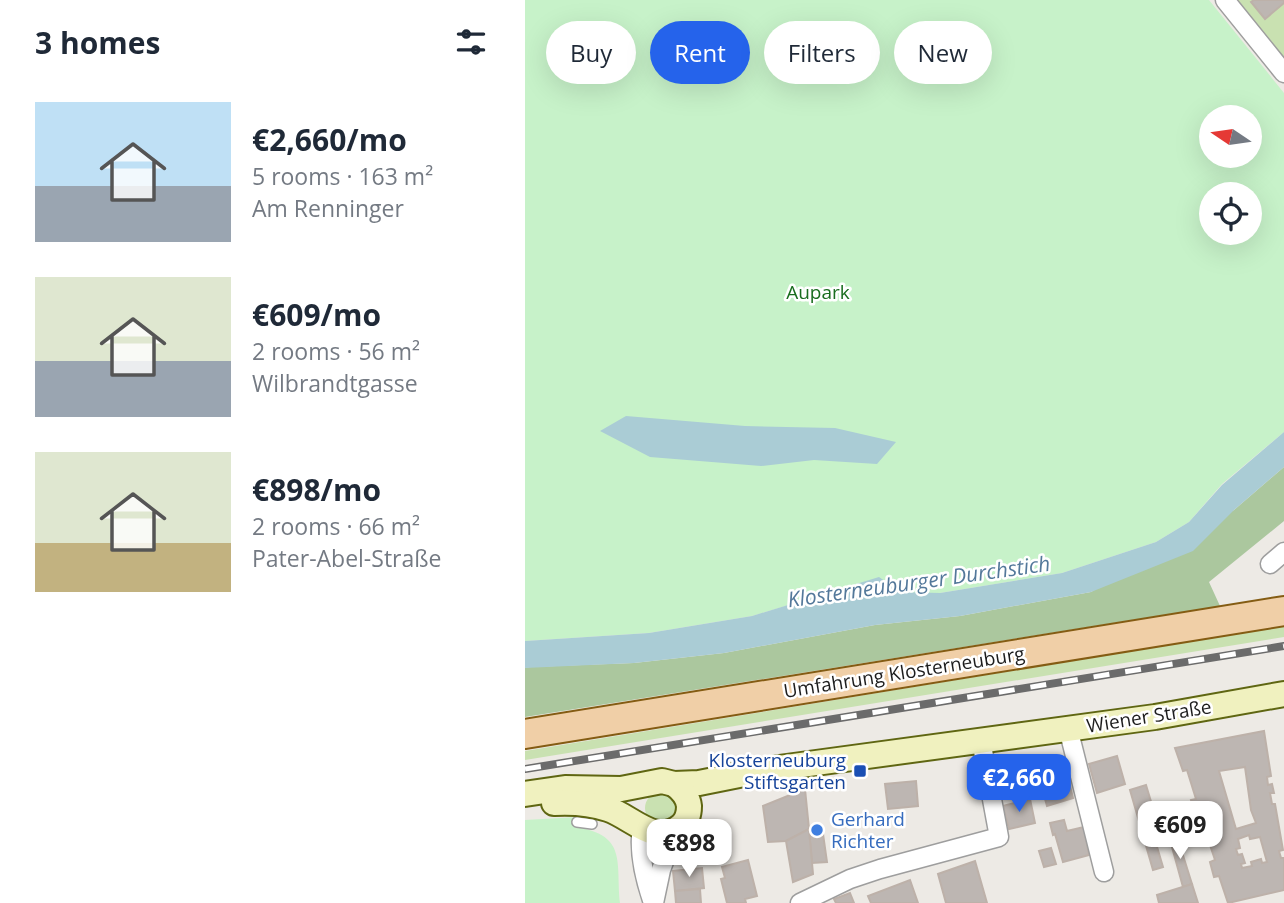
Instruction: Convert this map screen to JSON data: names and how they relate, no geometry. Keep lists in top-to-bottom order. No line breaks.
{"streets":{"main road":["Umfahrung Klosterneuburg"],"street":["Wiener Straße"]},"water":["Klosterneuburger Durchstich"],"parks":["Aupark"],"places":{"transit":["Klosterneuburg Stiftsgarten"],"other":["Gerhard Richter"]},"north":"left","page":{"heading":"3 homes","chip":["Buy","Rent","Filters","New"],"list":[{"name":"€2,660/mo","note":"5 rooms · 163 m² · Am Renninger"},{"name":"€609/mo","note":"2 rooms · 56 m² · Wilbrandtgasse"},{"name":"€898/mo","note":"2 rooms · 66 m² · Pater-Abel-Straße"}],"price":["€2,660","€609","€898"]}}
